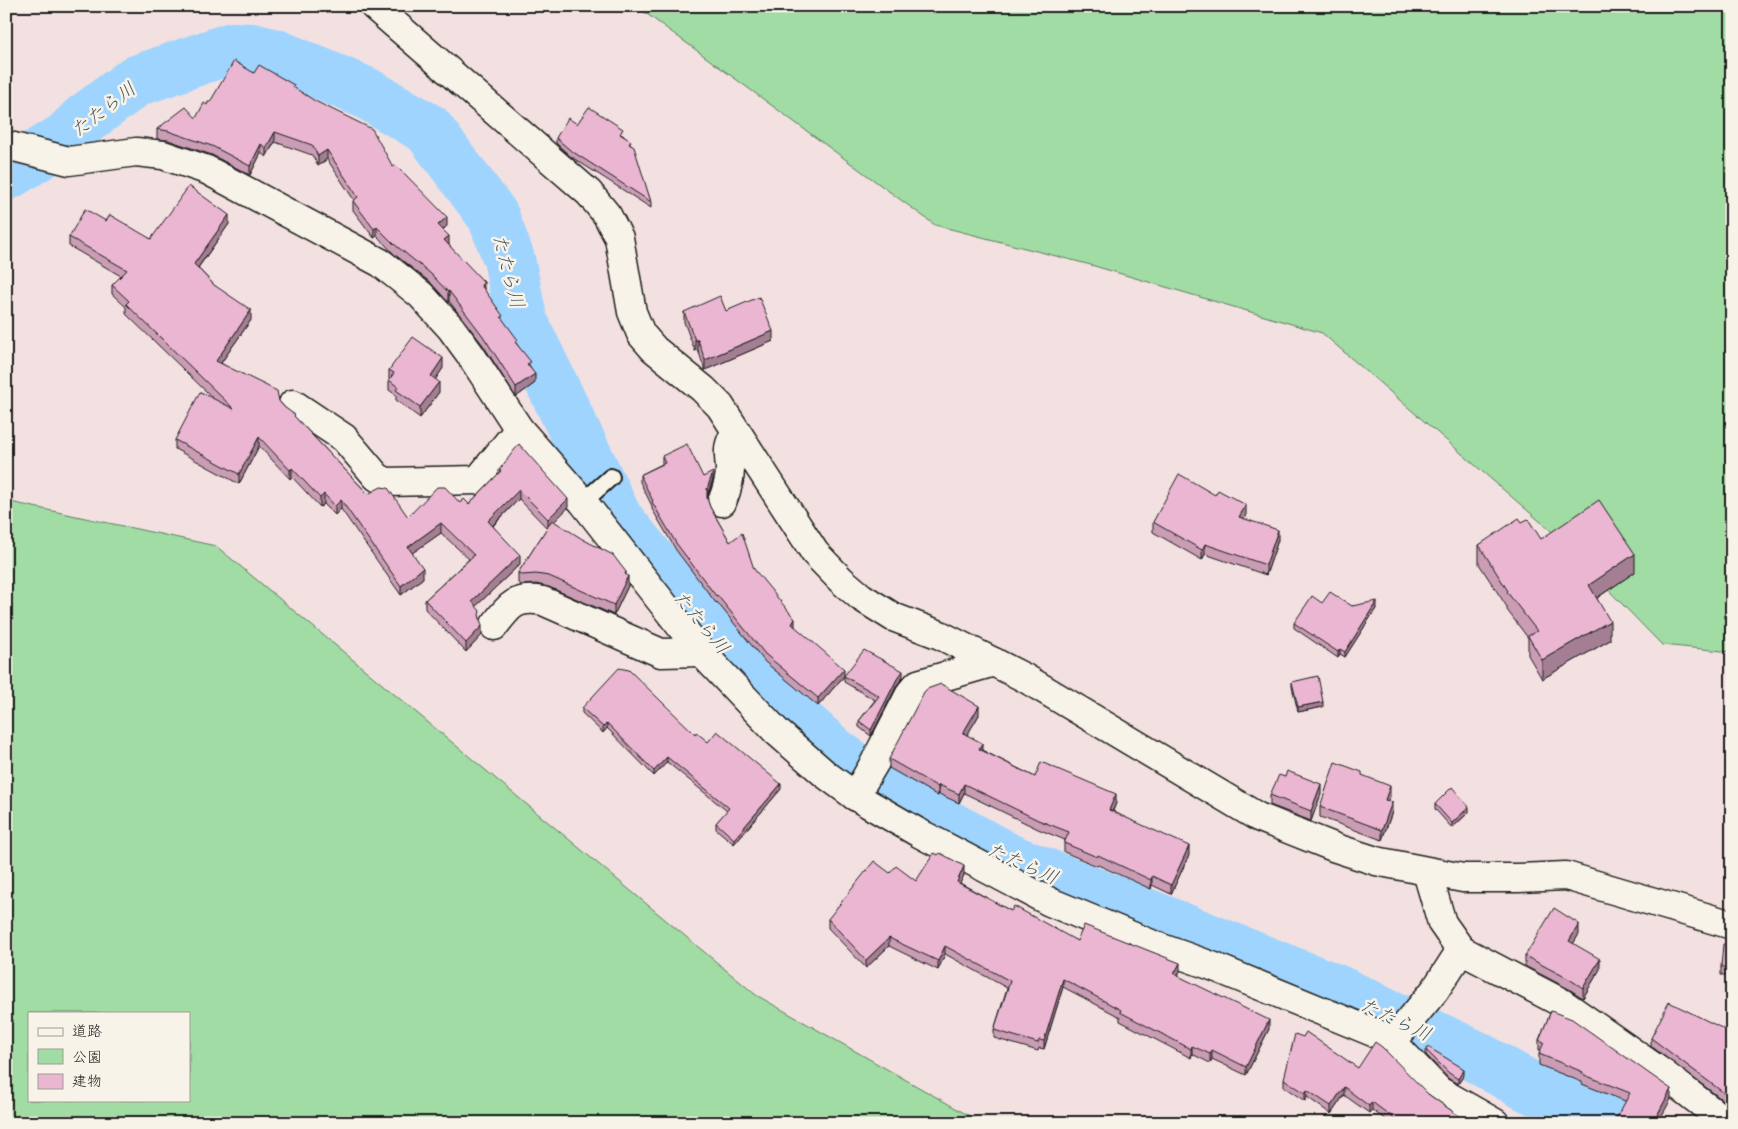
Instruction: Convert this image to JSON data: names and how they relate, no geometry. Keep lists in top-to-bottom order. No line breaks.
{"water":["たたら川"],"legend":["道路","公園","建物"]}
